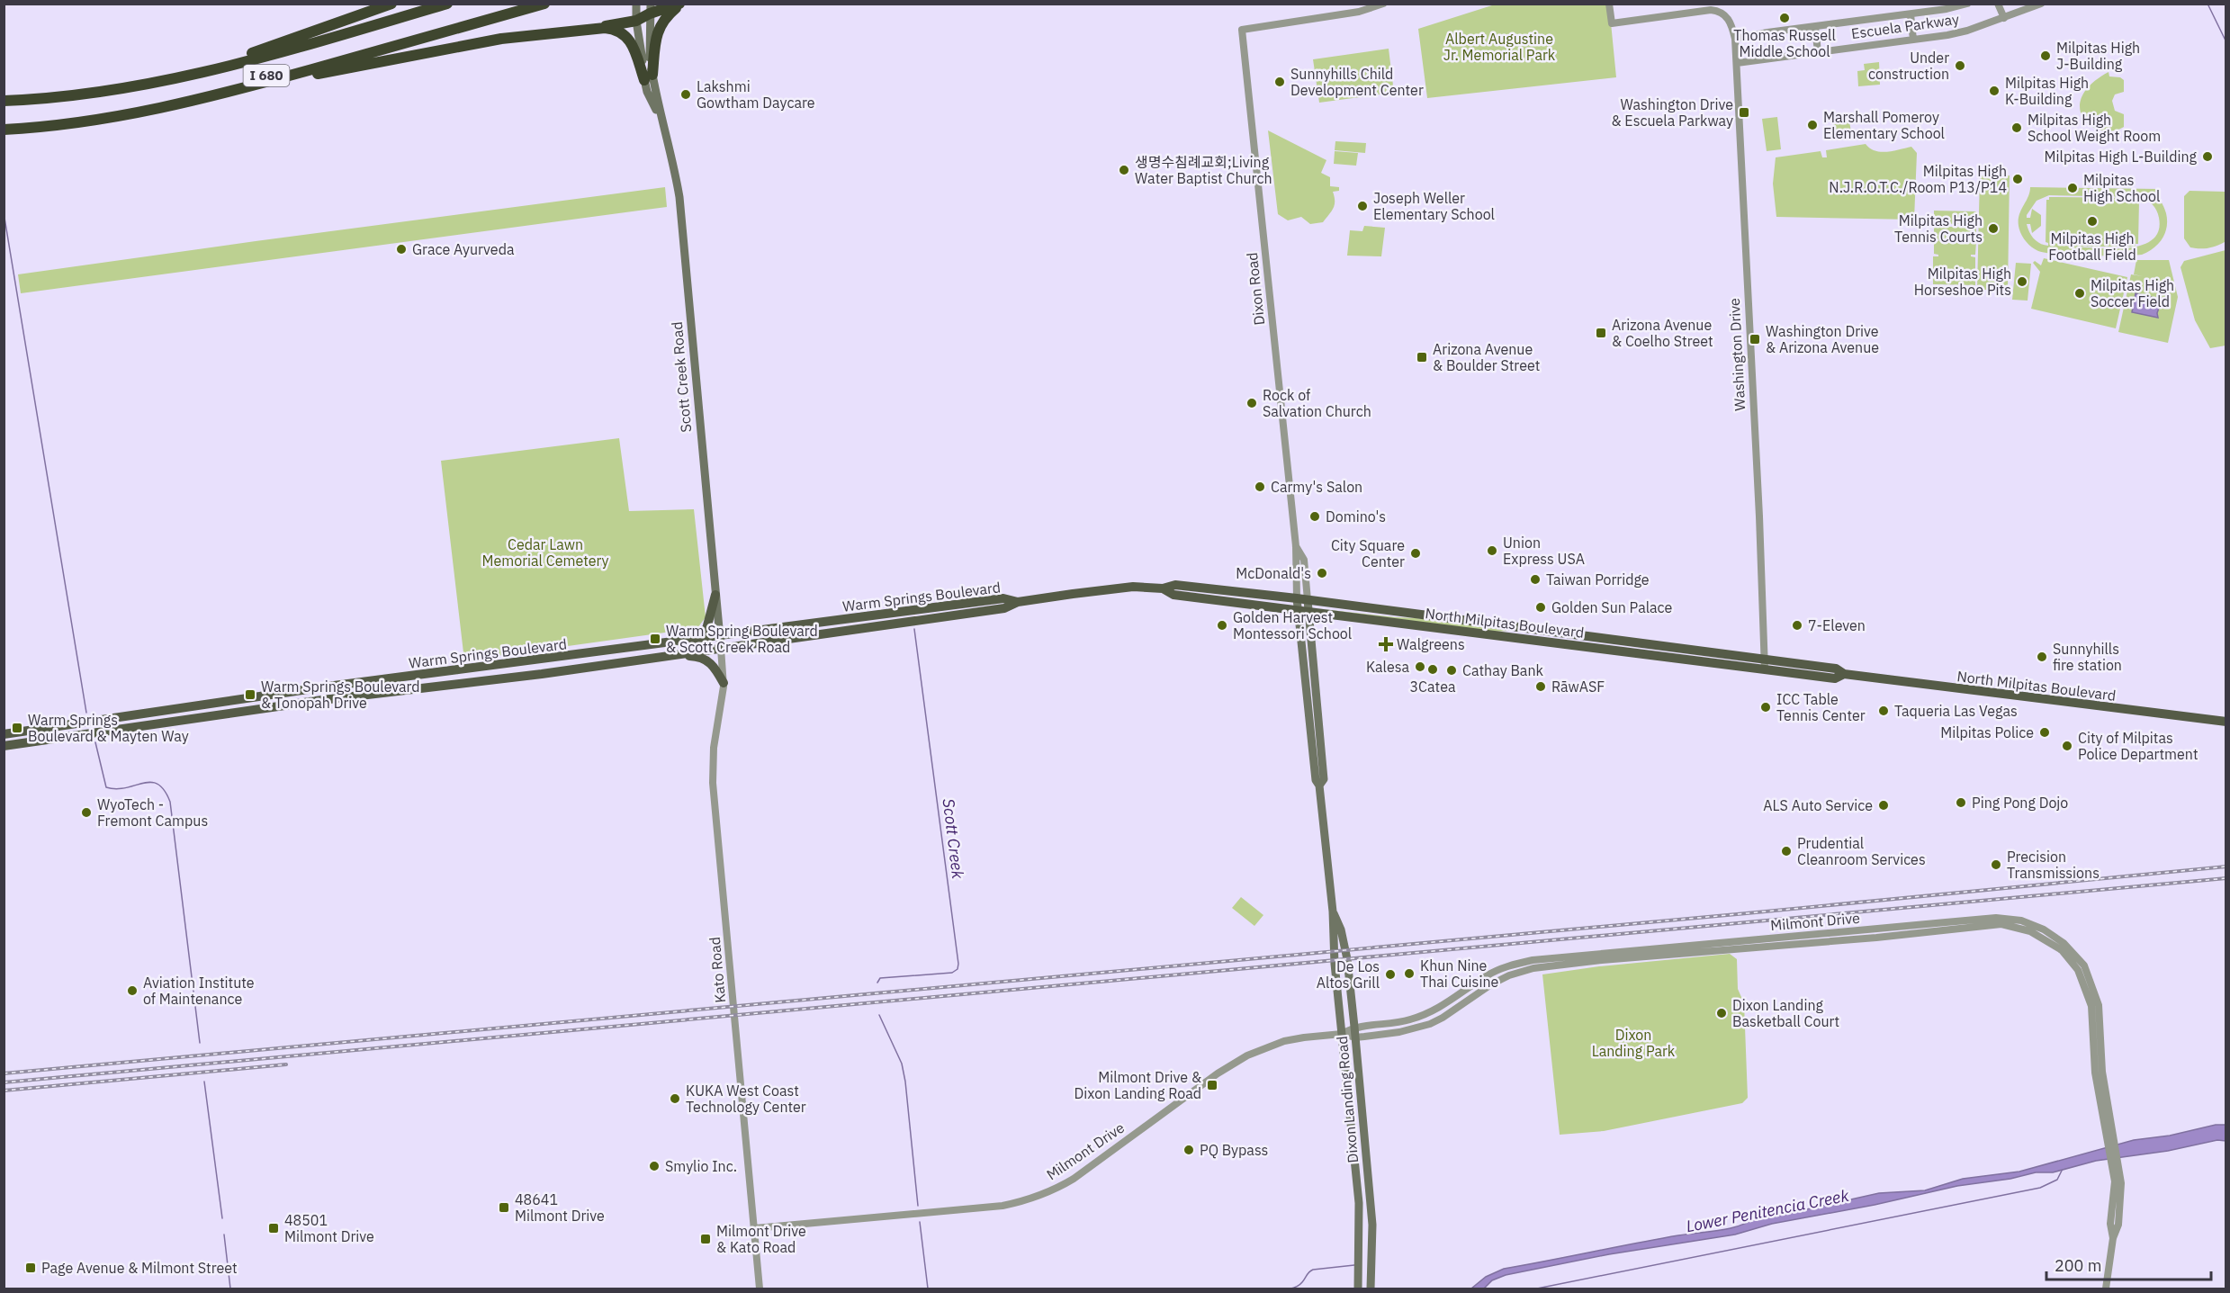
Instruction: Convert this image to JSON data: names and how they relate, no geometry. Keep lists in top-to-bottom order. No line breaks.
{"streets":{"highway":["I 680"],"main road":["Dixon Road","Scott Creek Road","Warm Springs Boulevard","North Milpitas Boulevard","Dixon Landing Road"],"street":["Escuela Parkway","Washington Drive","Milmont Drive","Kato Road"]},"crossings":[["Escuela Parkway","Washington Drive"],["Dixon Road","North Milpitas Boulevard"],["Dixon Road","Dixon Landing Road"],["Washington Drive","North Milpitas Boulevard"],["Scott Creek Road","Warm Springs Boulevard"],["Scott Creek Road","Kato Road"],["Warm Springs Boulevard","North Milpitas Boulevard"],["Warm Springs Boulevard","Kato Road"],["North Milpitas Boulevard","Dixon Landing Road"],["Milmont Drive","Kato Road"],["Milmont Drive","Dixon Landing Road"]],"water":["Scott Creek","Lower Penitencia Creek"],"parks":["Albert Augustine Jr. Memorial Park","Cedar Lawn Memorial Cemetery","Dixon Landing Park"],"places":{"other":["Thomas Russell Middle School","Milpitas High J-Building","Under construction","Sunnyhills Child Development Center","Milpitas High K-Building","Lakshmi Gowtham Daycare","Marshall Pomeroy Elementary School","Milpitas High School Weight Room","Milpitas High L-Building","생명수침례교회;Living Water Baptist Church","Milpitas High N.J.R.O.T.C./Room P13/P14","Milpitas High School","Joseph Weller Elementary School","Milpitas High Football Field","Milpitas High Tennis Courts","Grace Ayurveda","Milpitas High Horseshoe Pits","Milpitas High Soccer Field","Rock of Salvation Church","Carmy's Salon","Domino's","Union Express USA","City Square Center","McDonald's","Taiwan Porridge","Golden Sun Palace","Golden Harvest Montessori School","7-Eleven","Sunnyhills fire station","Kalesa","3Catea","Cathay Bank","RāwASF","ICC Table Tennis Center","Taqueria Las Vegas","Milpitas Police","City of Milpitas Police Department","Ping Pong Dojo","ALS Auto Service","WyoTech - Fremont Campus","Prudential Cleanroom Services","Precision Transmissions","Khun Nine Thai Cuisine","De Los Altos Grill","Aviation Institute of Maintenance","Dixon Landing Basketball Court","KUKA West Coast Technology Center","PQ Bypass","Smylio Inc."],"transit":["Washington Drive & Escuela Parkway","Arizona Avenue & Coelho Street","Washington Drive & Arizona Avenue","Arizona Avenue & Boulder Street","Warm Spring Boulevard & Scott Creek Road","Warm Springs Boulevard & Tonopah Drive","Warm Springs Boulevard & Mayten Way","Milmont Drive & Dixon Landing Road","48641 Milmont Drive","48501 Milmont Drive","Milmont Drive & Kato Road","Page Avenue & Milmont Street"],"health":["Walgreens"]},"scale_bar":"200 m"}
